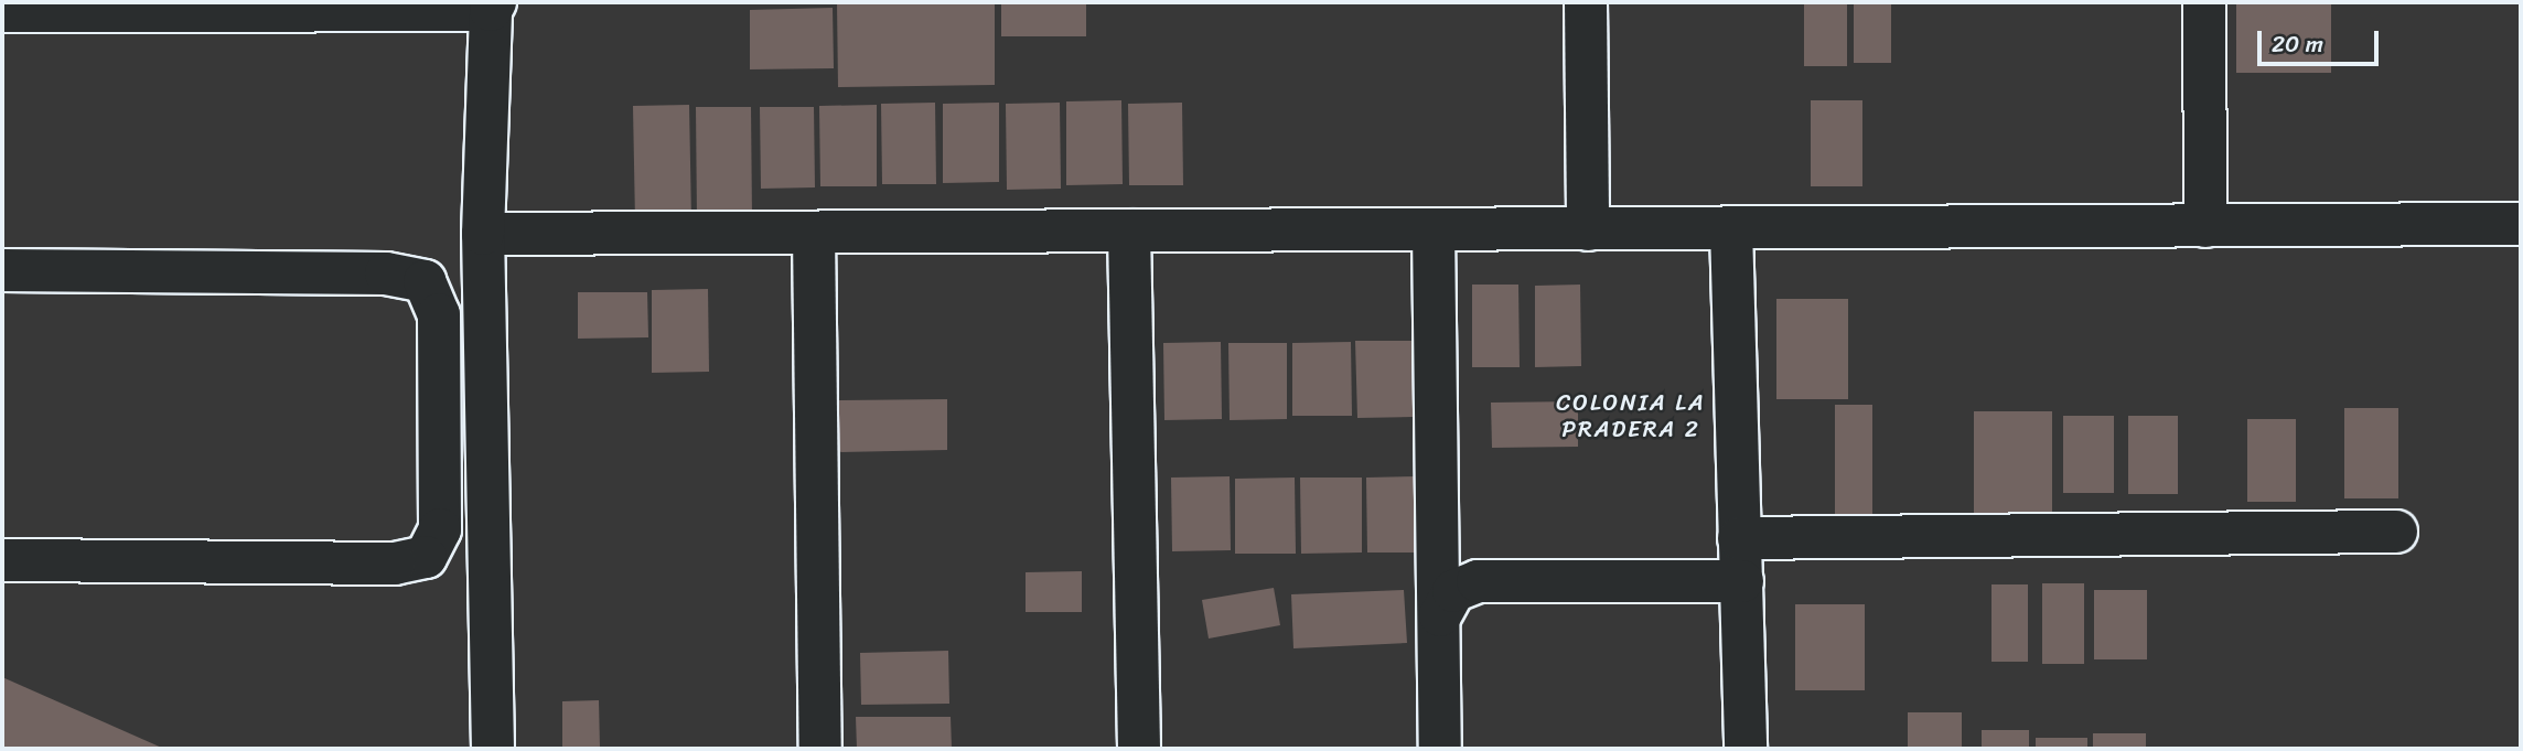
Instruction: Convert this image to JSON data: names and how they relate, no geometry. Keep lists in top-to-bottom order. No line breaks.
{"districts":["COLONIA LA PRADERA 2"],"scale_bar":"20 m"}
